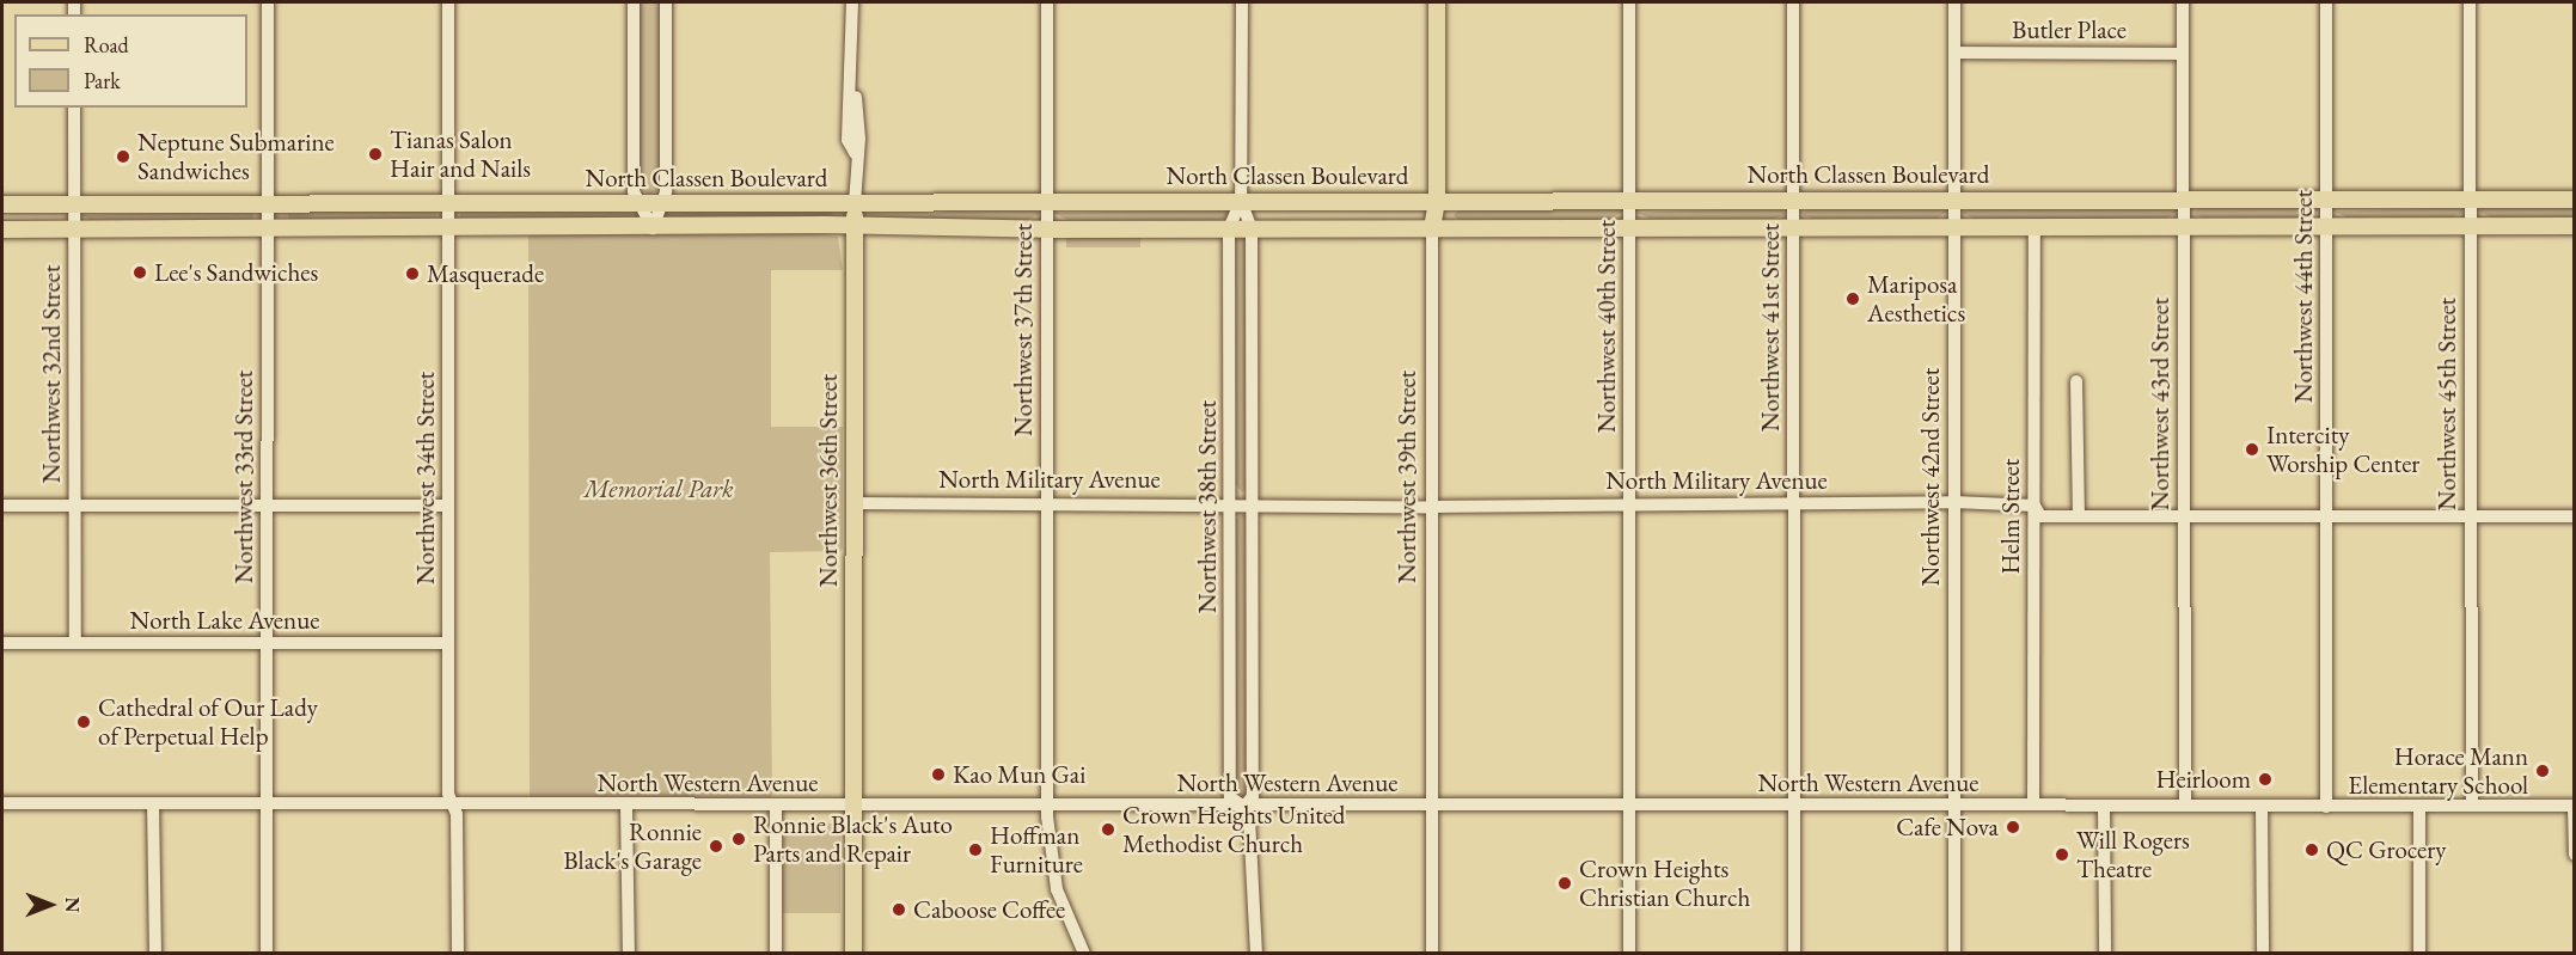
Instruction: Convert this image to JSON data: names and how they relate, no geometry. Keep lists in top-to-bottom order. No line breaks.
{"streets":{"main road":["North Classen Boulevard","Northwest 39th Street","Northwest 36th Street"],"street":["Butler Place","Northwest 44th Street","Northwest 40th Street","Northwest 41st Street","Northwest 37th Street","Northwest 32nd Street","Northwest 43rd Street","Northwest 45th Street","Northwest 33rd Street","Northwest 42nd Street","Northwest 34th Street","North Military Avenue","Northwest 38th Street","Helm Street","North Lake Avenue","North Western Avenue"]},"crossings":[["Butler Place","Northwest 43rd Street"],["Butler Place","Northwest 42nd Street"],["North Classen Boulevard","Northwest 44th Street"],["North Classen Boulevard","Northwest 40th Street"],["North Classen Boulevard","Northwest 41st Street"],["North Classen Boulevard","Northwest 37th Street"],["North Classen Boulevard","Northwest 32nd Street"],["North Classen Boulevard","Northwest 43rd Street"],["North Classen Boulevard","Northwest 45th Street"],["North Classen Boulevard","Northwest 33rd Street"],["North Classen Boulevard","Northwest 39th Street"],["North Classen Boulevard","Northwest 42nd Street"],["North Classen Boulevard","Northwest 34th Street"],["North Classen Boulevard","Northwest 36th Street"],["North Classen Boulevard","Northwest 38th Street"],["North Classen Boulevard","Helm Street"],["Northwest 44th Street","North Military Avenue"],["Northwest 44th Street","North Western Avenue"],["Northwest 40th Street","North Military Avenue"],["Northwest 40th Street","North Western Avenue"],["Northwest 41st Street","North Military Avenue"],["Northwest 41st Street","North Western Avenue"],["Northwest 37th Street","North Military Avenue"],["Northwest 37th Street","North Western Avenue"],["Northwest 32nd Street","North Lake Avenue"],["Northwest 43rd Street","North Military Avenue"],["Northwest 43rd Street","North Western Avenue"],["Northwest 45th Street","North Military Avenue"],["Northwest 45th Street","North Western Avenue"],["Northwest 33rd Street","North Lake Avenue"],["Northwest 33rd Street","North Western Avenue"],["Northwest 39th Street","North Military Avenue"],["Northwest 39th Street","North Western Avenue"],["Northwest 42nd Street","North Military Avenue"],["Northwest 42nd Street","North Western Avenue"],["Northwest 34th Street","North Lake Avenue"],["Northwest 34th Street","North Western Avenue"],["North Military Avenue","Northwest 36th Street"],["North Military Avenue","Northwest 38th Street"],["North Military Avenue","Helm Street"],["Northwest 36th Street","North Western Avenue"],["Northwest 38th Street","North Western Avenue"],["Helm Street","North Western Avenue"]],"parks":["Memorial Park"],"places":["Tianas Salon Hair and Nails","Neptune Submarine Sandwiches","Lee's Sandwiches","Masquerade","Mariposa Aesthetics","Intercity Worship Center","Cathedral of Our Lady of Perpetual Help","Horace Mann Elementary School","Kao Mun Gai","Heirloom","Cafe Nova","Crown Heights United Methodist Church","Ronnie Black's Auto Parts and Repair","Ronnie Black's Garage","Hoffman Furniture","QC Grocery","Will Rogers Theatre","Crown Heights Christian Church","Caboose Coffee"],"legend":["Road","Park"],"north":"right"}
